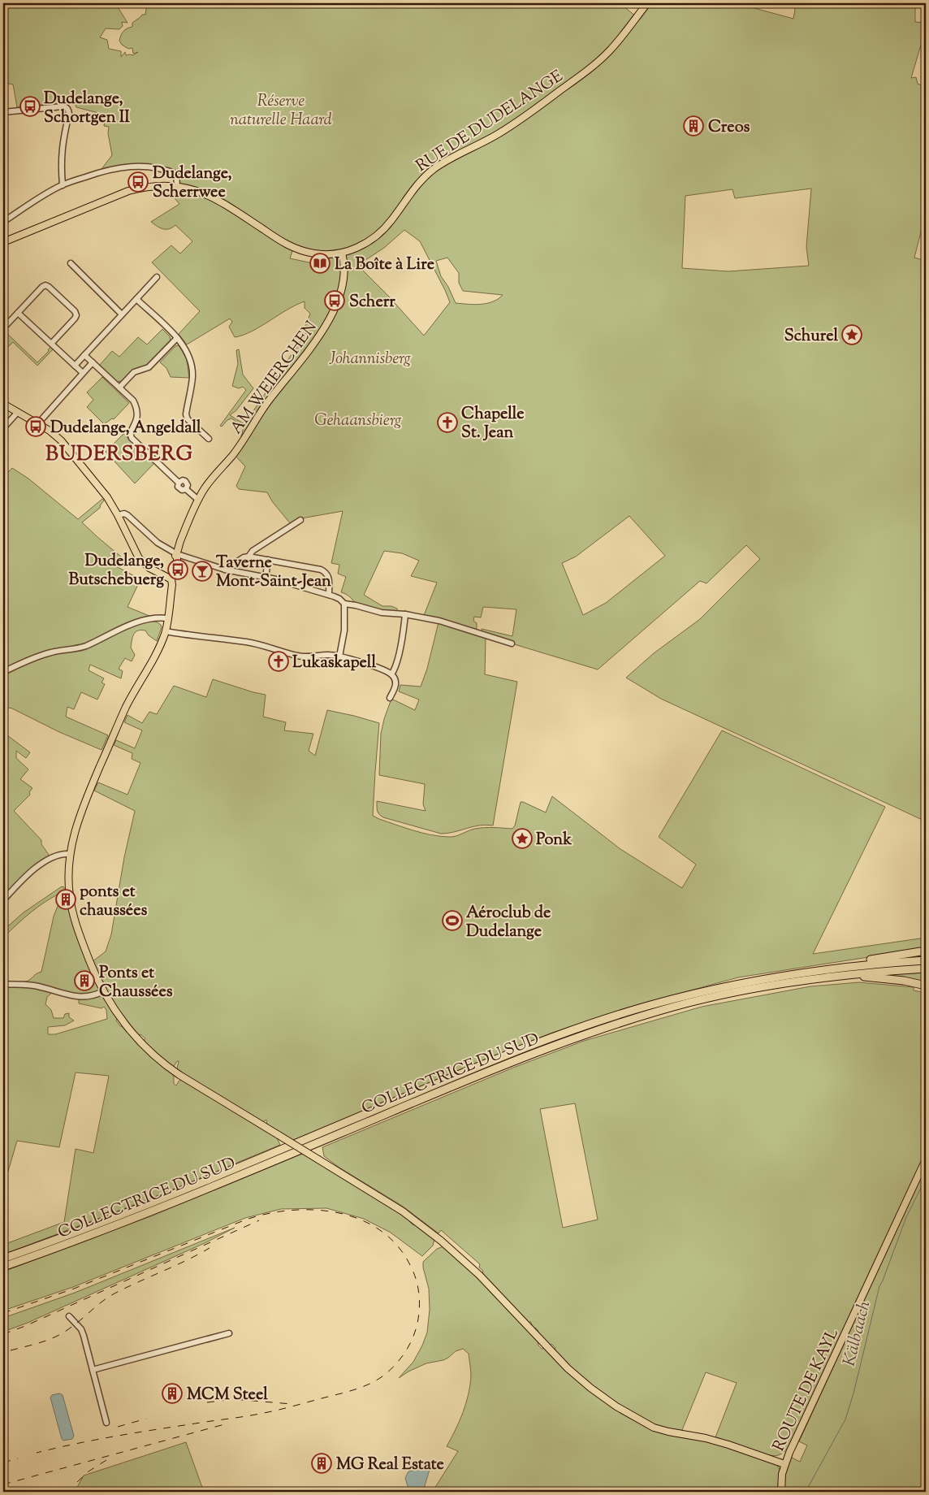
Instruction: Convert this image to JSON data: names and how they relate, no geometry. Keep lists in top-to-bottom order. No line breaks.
{"streets":{"highway":["COLLECTRICE DU SUD"],"main road":["RUE DE DUDELANGE","AM WEIERCHEN","ROUTE DE KAYL"]},"crossings":[["RUE DE DUDELANGE","AM WEIERCHEN"],["AM WEIERCHEN","ROUTE DE KAYL"]],"districts":["BUDERSBERG"],"water":["Kälbaach"],"parks":["Réserve naturelle Haard","Johannisberg","Gehaansbierg"],"places":{"bus stop":["Dudelange, Schortgen II","Dudelange, Scherrwee","Scherr","Dudelange, Angeldall","Dudelange, Butschebuerg"],"building":["Creos","ponts et chaussées","Ponts et Chaussées","MCM Steel","MG Real Estate"],"library":["La Boîte à Lire"],"place":["Schurel","Ponk"],"church":["Chapelle St. Jean","Lukaskapell"],"bar":["Taverne Mont-Saint-Jean"],"sports":["Aéroclub de Dudelange"]}}
